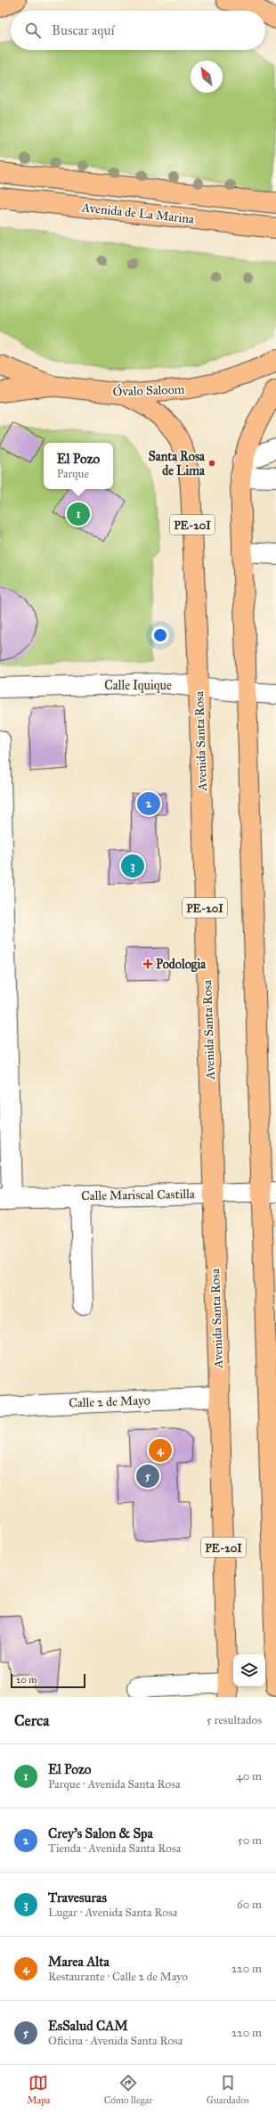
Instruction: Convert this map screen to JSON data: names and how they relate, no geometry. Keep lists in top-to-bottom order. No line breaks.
{"streets":{"main road":["Avenida de La Marina","Óvalo Saloom","PE-20I","Avenida Santa Rosa"],"street":["Calle Iquique","Calle Mariscal Castilla","Calle 2 de Mayo"]},"crossings":[["Óvalo Saloom","Avenida Santa Rosa"],["Calle Iquique","Avenida Santa Rosa"],["Avenida Santa Rosa","Calle Mariscal Castilla"],["Avenida Santa Rosa","Calle 2 de Mayo"]],"places":{"other":["Santa Rosa de Lima"],"health":["Podologia"]},"scale_bar":"20 m","north":"top left","page":{"search":"Buscar aquí","popup":["El Pozo","Parque"],"pins":["1","2","3","4","5"],"scale":"20 m","heading":["Cerca","5 resultados"],"list":[{"mark":"1","name":"El Pozo","note":"Parque · Avenida Santa Rosa","value":"40 m"},{"mark":"2","name":"Crey's Salon & Spa","note":"Tienda · Avenida Santa Rosa","value":"50 m"},{"mark":"3","name":"Travesuras","note":"Lugar · Avenida Santa Rosa","value":"60 m"},{"mark":"4","name":"Marea Alta","note":"Restaurante · Calle 2 de Mayo","value":"220 m"},{"mark":"5","name":"EsSalud CAM","note":"Oficina · Avenida Santa Rosa","value":"220 m"}],"nav":["Mapa","Cómo llegar","Guardados"]}}
